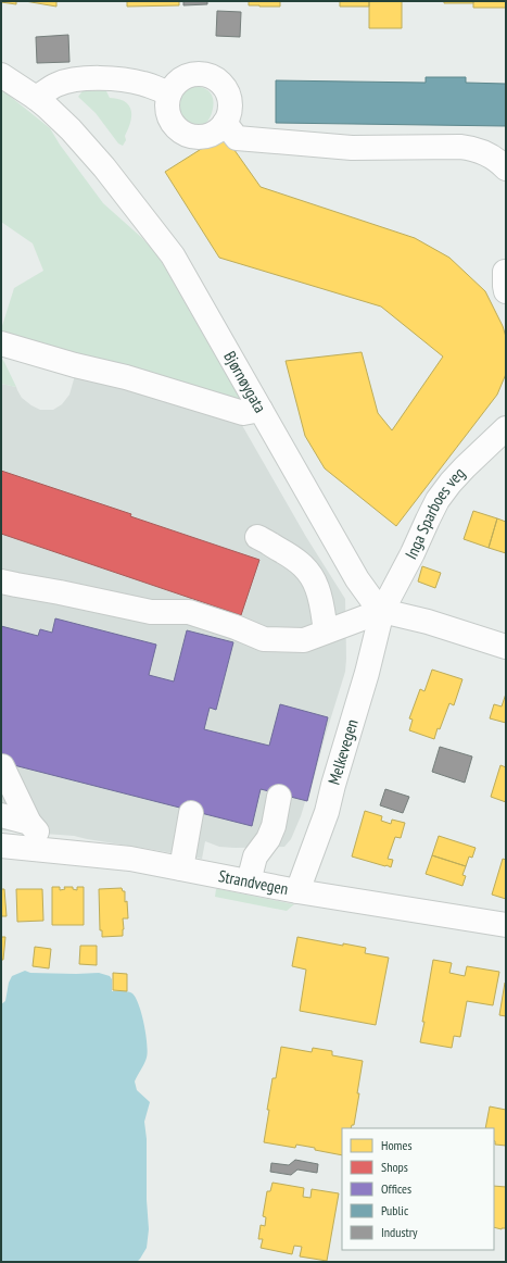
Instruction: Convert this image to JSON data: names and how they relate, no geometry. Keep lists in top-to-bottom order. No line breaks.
{"streets":{"street":["Bjørnøygata","Inga Sparboes veg","Melkevegen","Strandvegen"]},"crossings":[["Bjørnøygata","Inga Sparboes veg"],["Bjørnøygata","Melkevegen"],["Inga Sparboes veg","Melkevegen"],["Melkevegen","Strandvegen"]],"legend":["Homes","Shops","Offices","Public","Industry"]}
